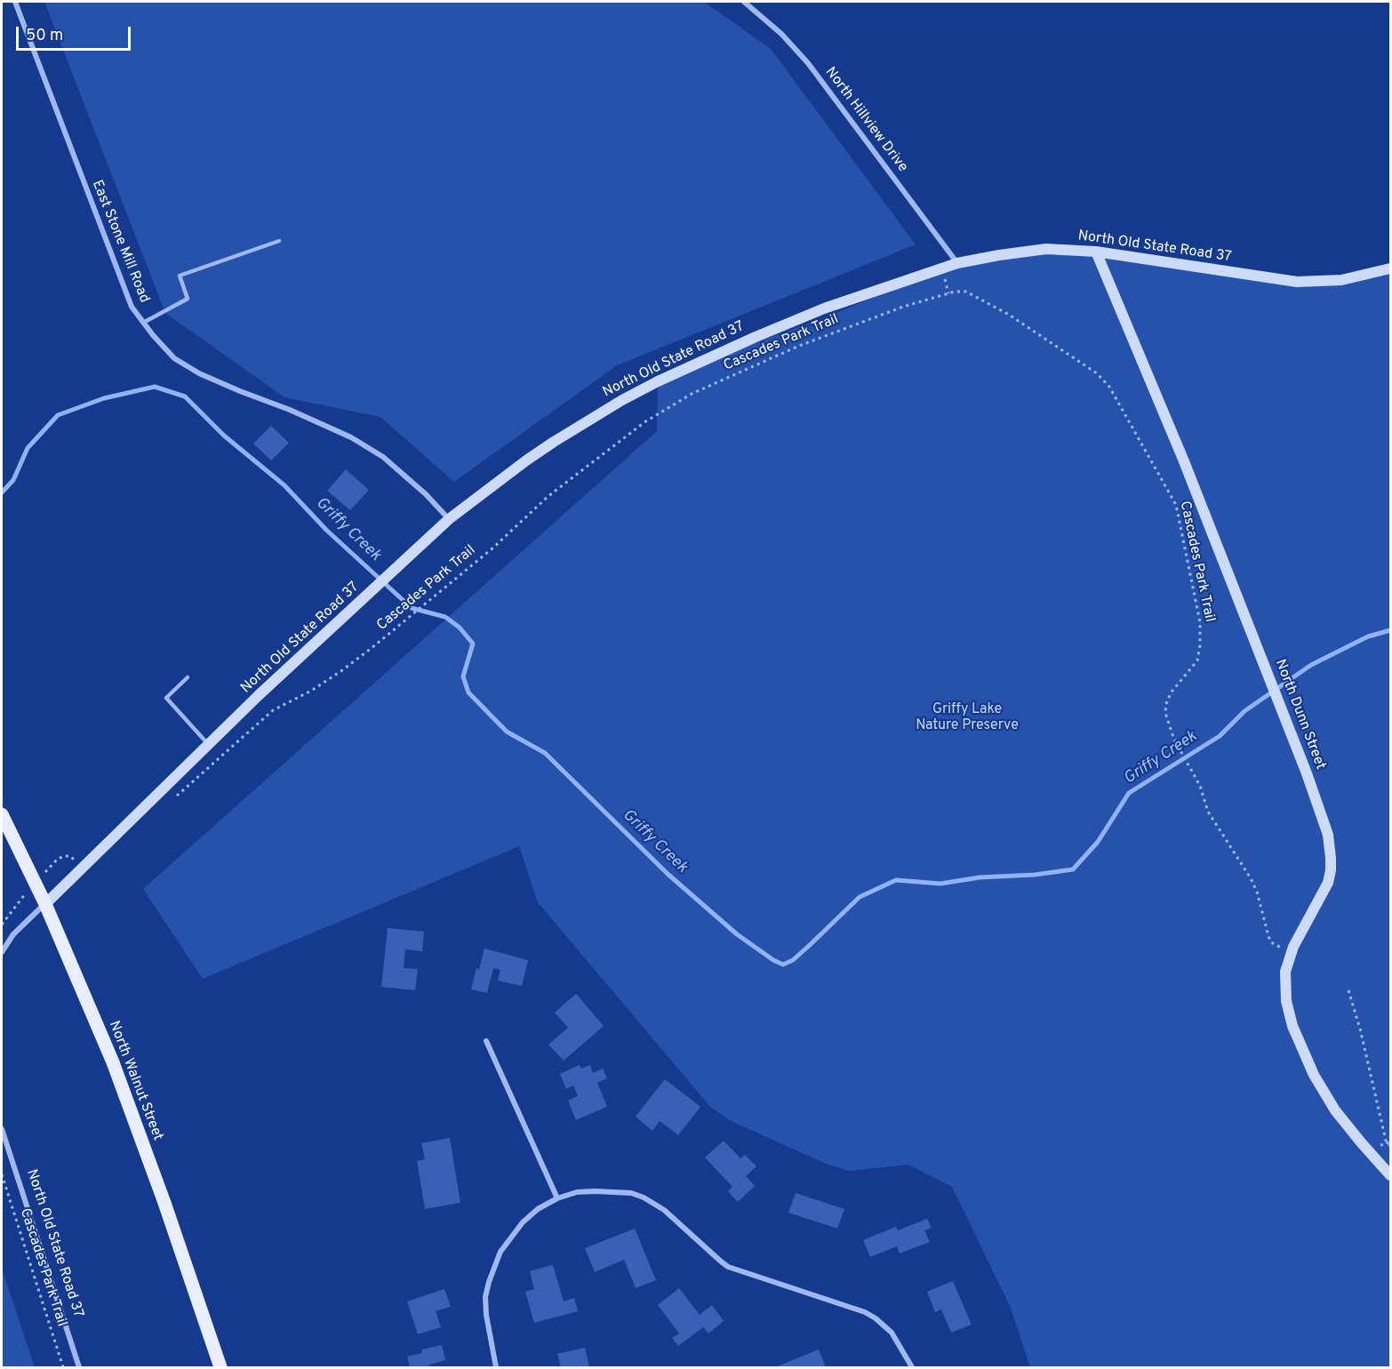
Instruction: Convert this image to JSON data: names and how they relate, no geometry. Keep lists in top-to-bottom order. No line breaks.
{"streets":{"main road":["North Walnut Street"],"street":["North Hillview Drive","East Stone Mill Road","North Old State Road 37","North Dunn Street"],"path":["Cascades Park Trail"]},"crossings":[["North Hillview Drive","North Old State Road 37"],["East Stone Mill Road","North Old State Road 37"],["North Old State Road 37","North Dunn Street"],["North Old State Road 37","North Walnut Street"],["Cascades Park Trail","North Dunn Street"]],"water":["Griffy Creek"],"parks":["Griffy Lake Nature Preserve"],"scale_bar":"50 m"}
